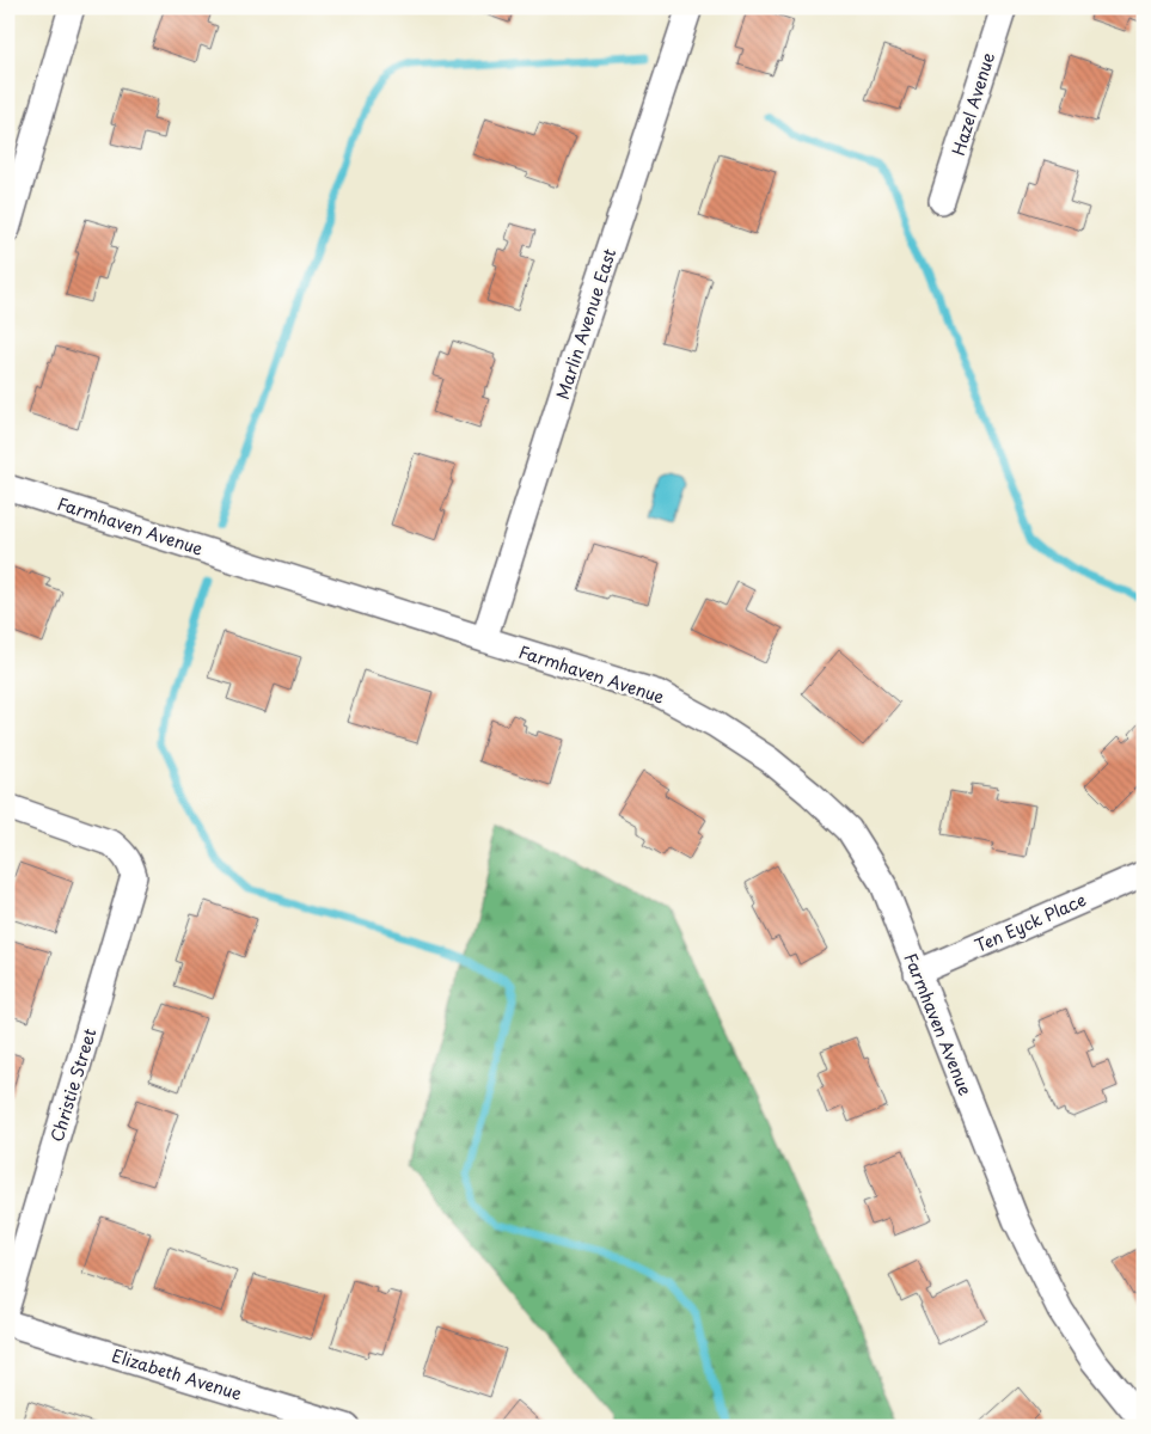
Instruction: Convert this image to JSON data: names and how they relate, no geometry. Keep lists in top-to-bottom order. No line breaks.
{"streets":{"street":["Hazel Avenue","Marlin Avenue East","Farmhaven Avenue","Ten Eyck Place","Christie Street","Elizabeth Avenue"]},"crossings":[["Marlin Avenue East","Farmhaven Avenue"],["Farmhaven Avenue","Ten Eyck Place"]]}
